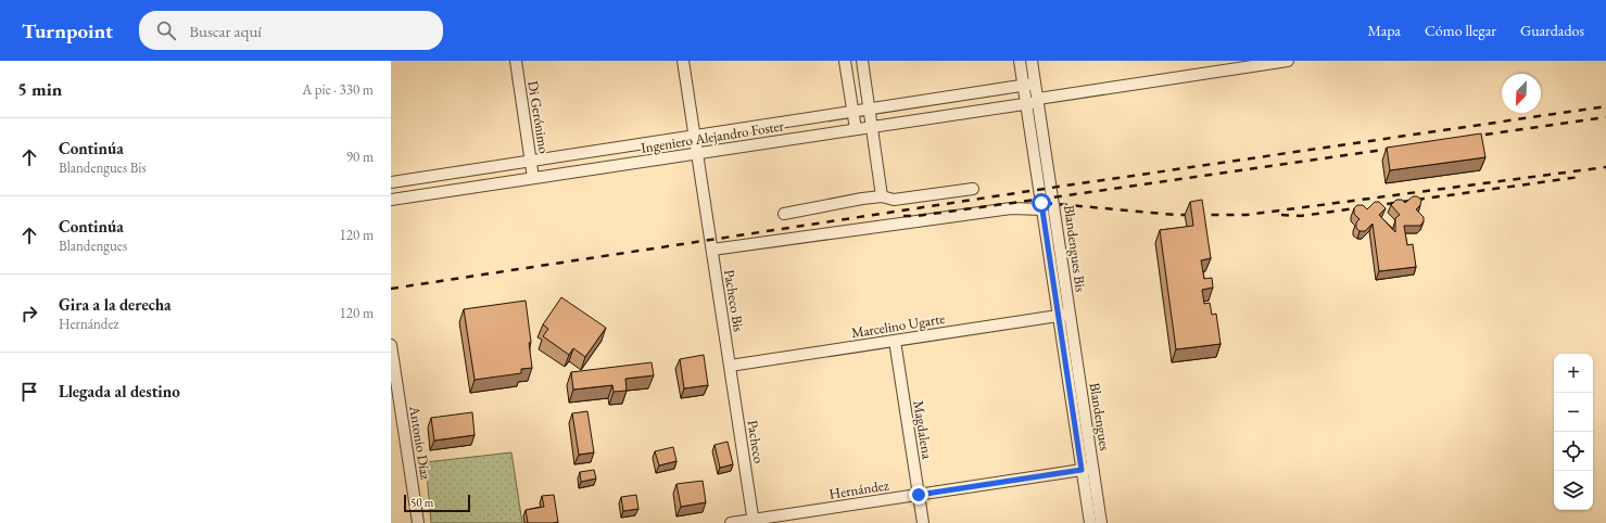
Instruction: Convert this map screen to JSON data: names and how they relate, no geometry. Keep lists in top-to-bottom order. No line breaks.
{"streets":{"street":["Di Gerónimo","Ingeniero Alejandro Foster","Blandengues Bis","Pacheco Bis","Marcelino Ugarte","Blandengues","Magdalena","Pacheco","Antonio Díaz","Hernández"]},"crossings":[["Di Gerónimo","Ingeniero Alejandro Foster"],["Ingeniero Alejandro Foster","Blandengues Bis"],["Ingeniero Alejandro Foster","Pacheco Bis"],["Blandengues Bis","Marcelino Ugarte"],["Blandengues Bis","Blandengues"],["Pacheco Bis","Marcelino Ugarte"],["Pacheco Bis","Pacheco"],["Marcelino Ugarte","Blandengues"],["Marcelino Ugarte","Magdalena"],["Marcelino Ugarte","Pacheco"],["Blandengues","Hernández"],["Magdalena","Hernández"],["Pacheco","Hernández"]],"scale_bar":"50 m","north":"bottom left","page":{"header":"Turnpoint","search":"Buscar aquí","nav":["Mapa","Cómo llegar","Guardados"],"heading":["5 min","A pie · 330 m"],"list":[["Continúa","Blandengues Bis","90 m"],["Continúa","Blandengues","120 m"],["Gira a la derecha","Hernández","120 m"],"Llegada al destino"],"map_buttons":["+","−"],"scale":"50 m"}}
